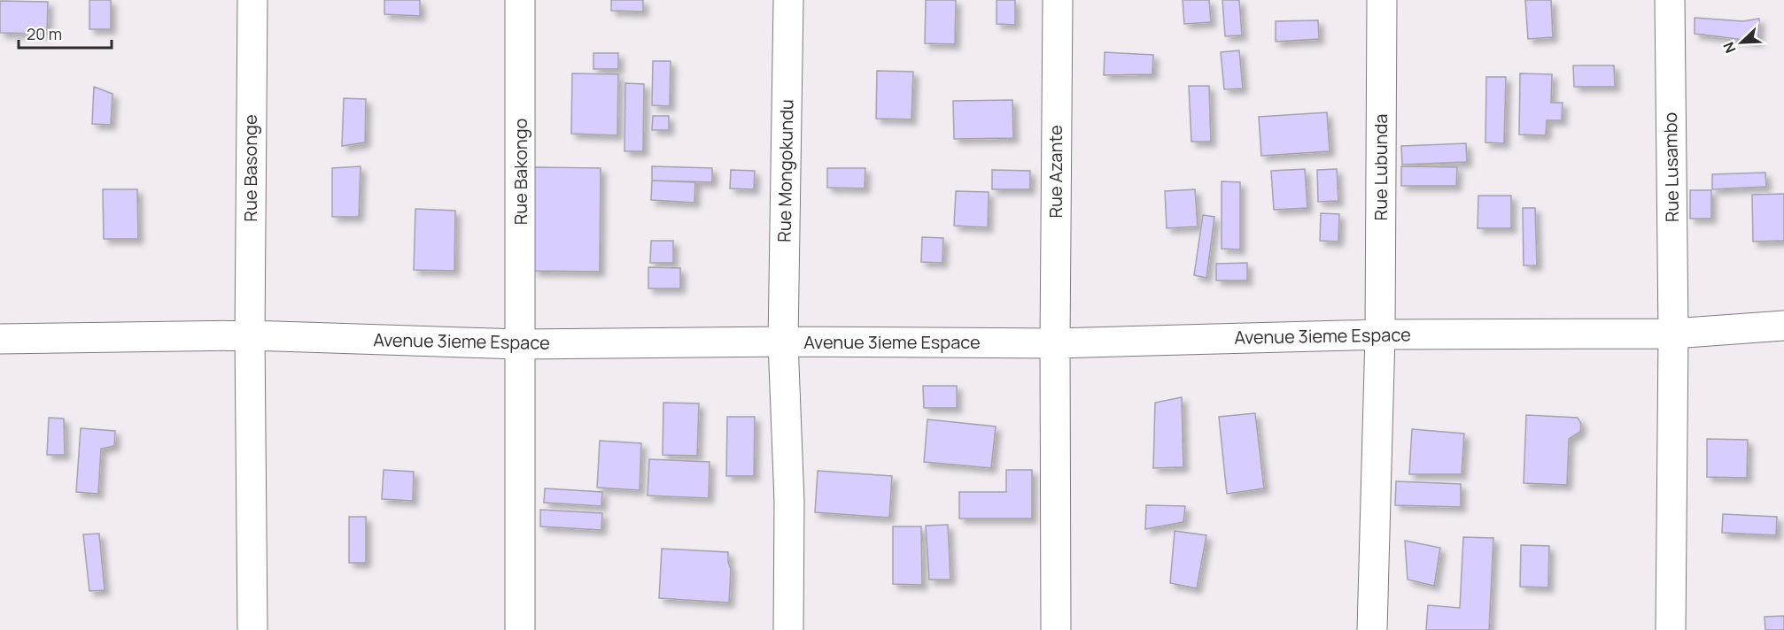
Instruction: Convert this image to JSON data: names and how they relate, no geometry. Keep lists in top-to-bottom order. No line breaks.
{"streets":{"street":["Rue Lubunda","Rue Lusambo","Rue Basonge","Rue Mongokundu","Rue Bakongo","Rue Azante","Avenue 3ieme Espace"]},"crossings":[["Rue Lubunda","Avenue 3ieme Espace"],["Rue Lusambo","Avenue 3ieme Espace"],["Rue Basonge","Avenue 3ieme Espace"],["Rue Mongokundu","Avenue 3ieme Espace"],["Rue Bakongo","Avenue 3ieme Espace"],["Rue Azante","Avenue 3ieme Espace"]],"scale_bar":"20 m","north":"bottom left"}
